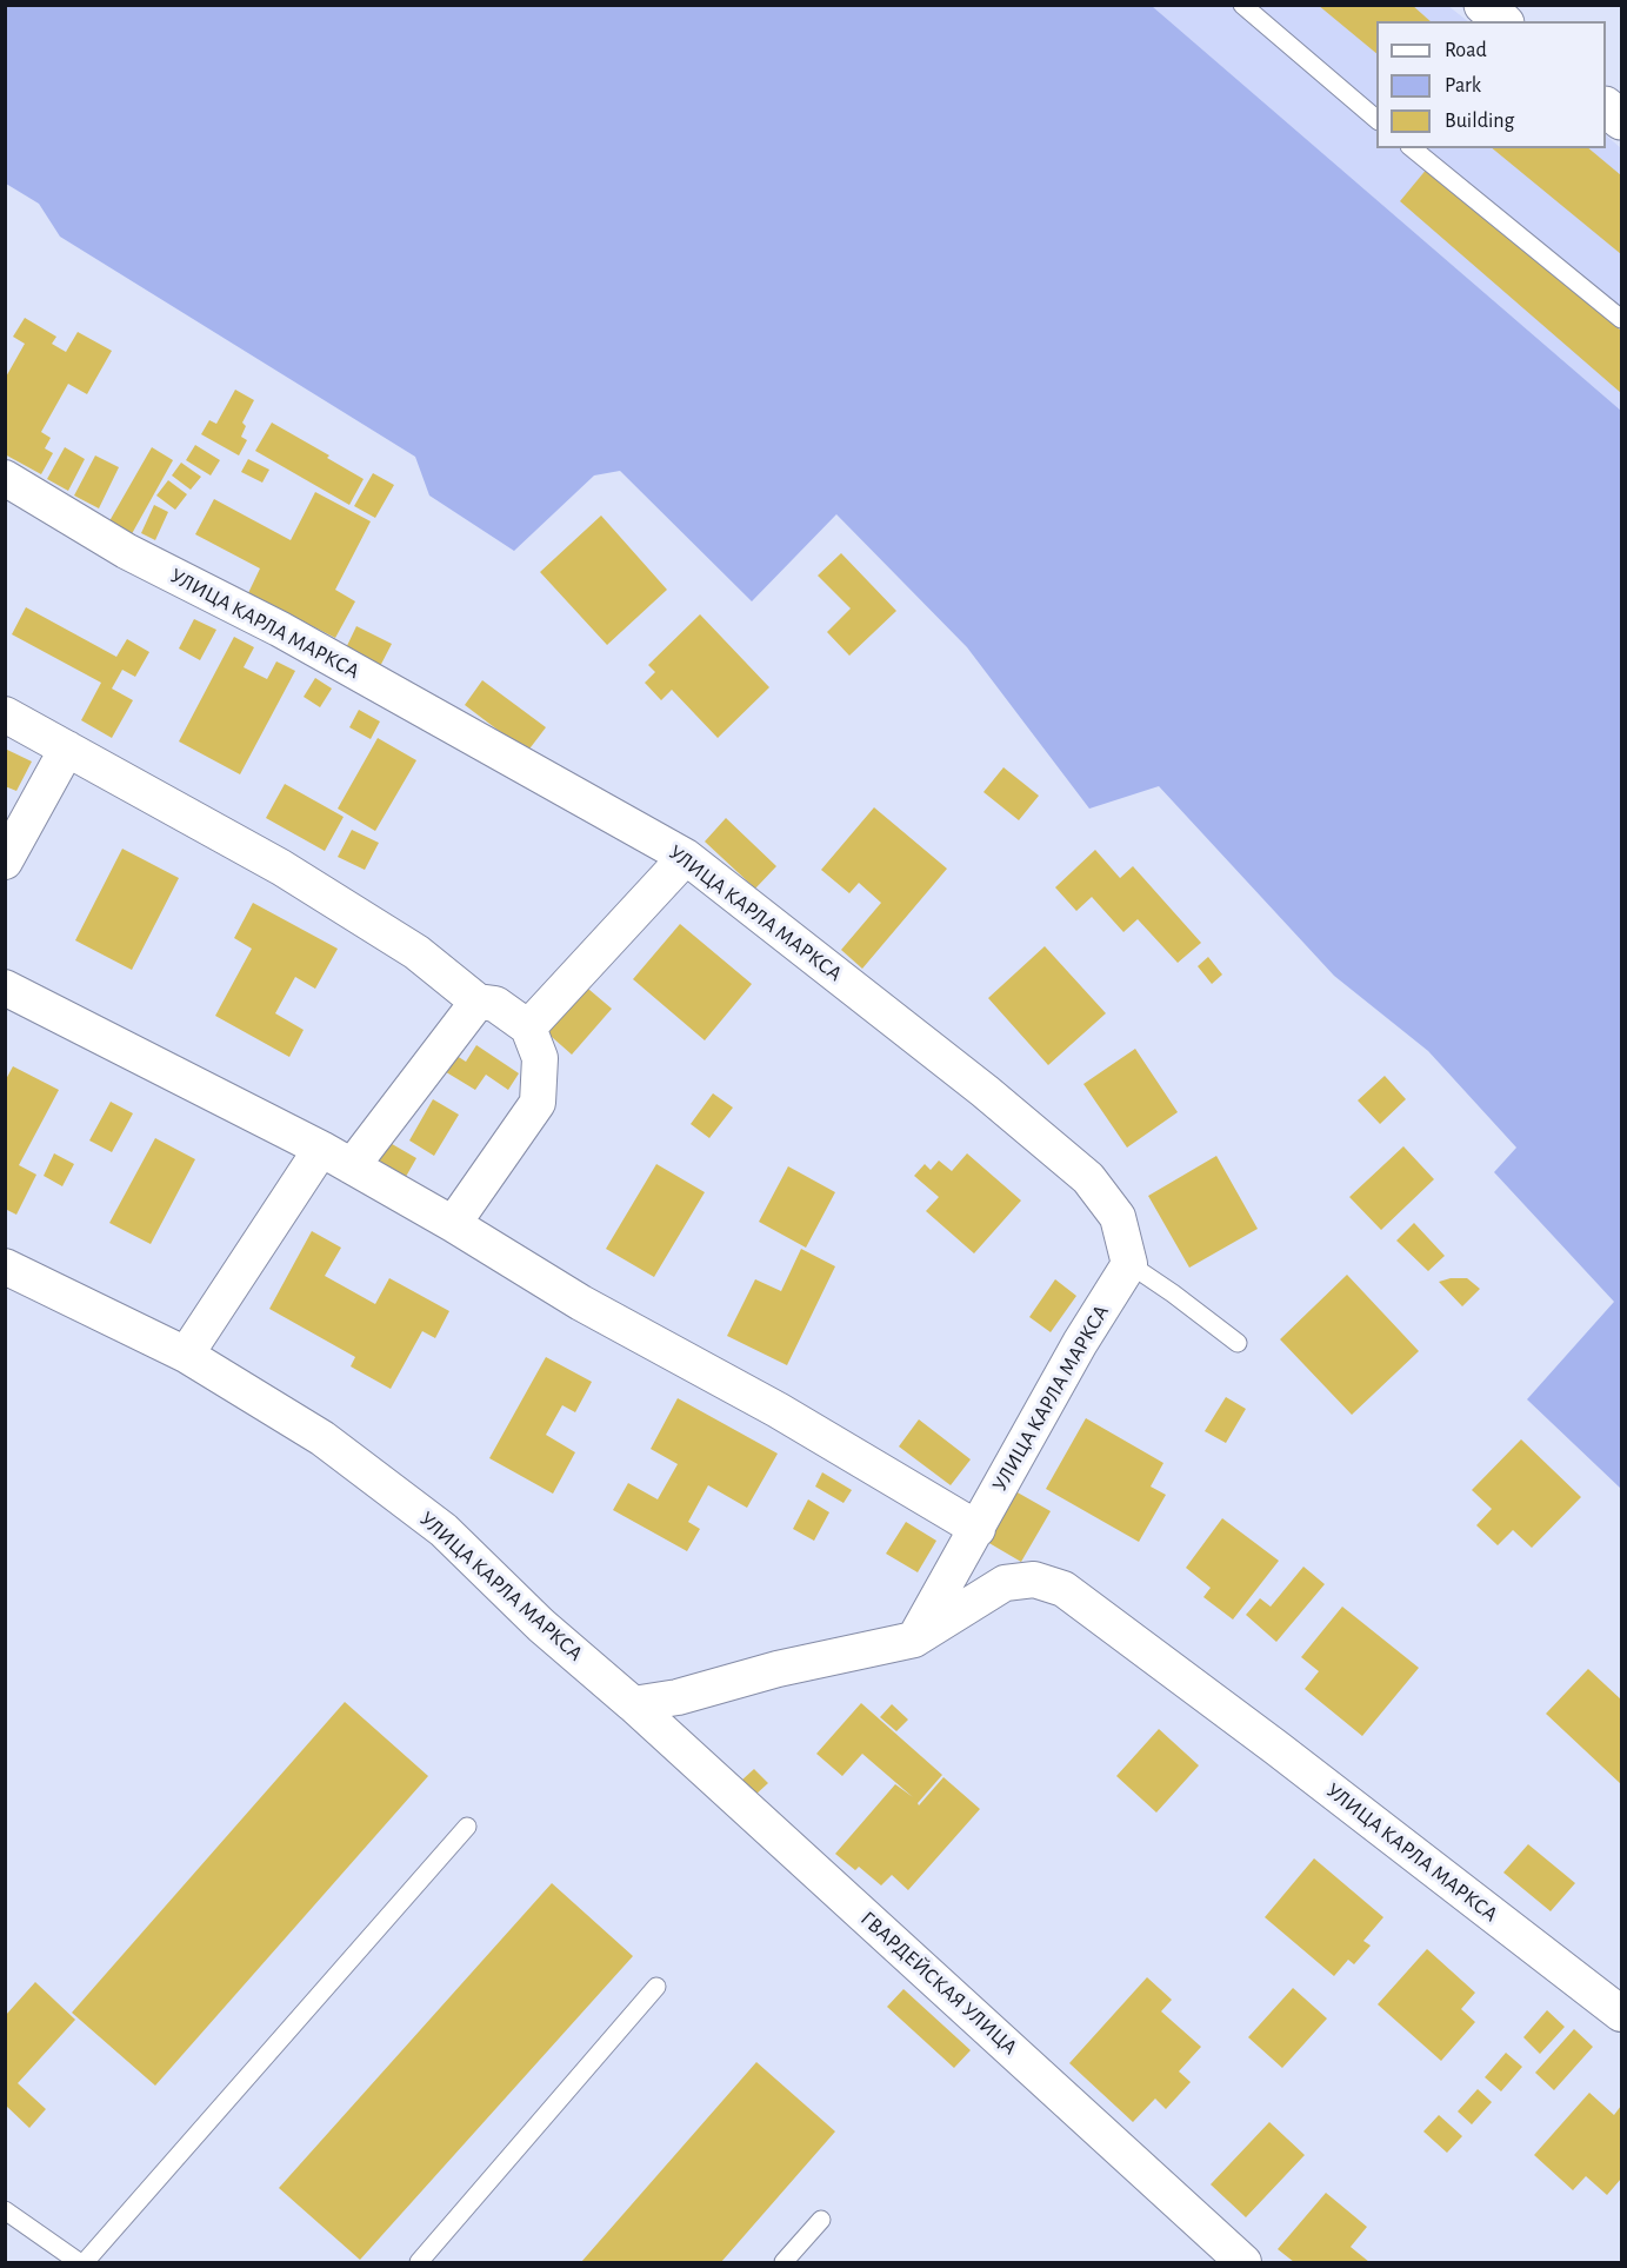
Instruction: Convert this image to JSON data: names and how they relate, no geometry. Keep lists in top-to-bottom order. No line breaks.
{"streets":{"street":["УЛИЦА КАРЛА МАРКСА","ГВАРДЕЙСКАЯ УЛИЦА"]},"crossings":[["УЛИЦА КАРЛА МАРКСА","ГВАРДЕЙСКАЯ УЛИЦА"]],"legend":["Road","Park","Building"]}
